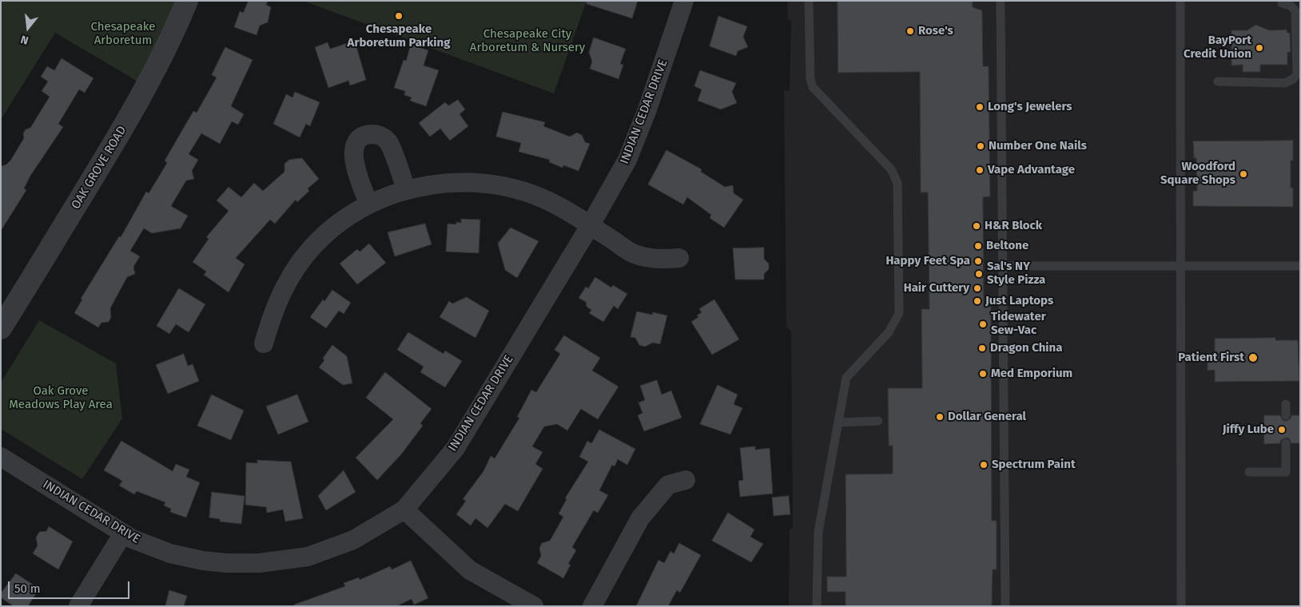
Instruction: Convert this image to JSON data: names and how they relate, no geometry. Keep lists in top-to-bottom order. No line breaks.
{"streets":{"street":["INDIAN CEDAR DRIVE","OAK GROVE ROAD"]},"parks":["Chesapeake Arboretum","Chesapeake City Arboretum & Nursery","Oak Grove Meadows Play Area"],"places":["Chesapeake Arboretum Parking","Rose's","BayPort Credit Union","Long's Jewelers","Number One Nails","Vape Advantage","Woodford Square Shops","H&R Block","Beltone","Happy Feet Spa","Sal's NY Style Pizza","Hair Cuttery","Just Laptops","Tidewater Sew-Vac","Dragon China","Patient First","Med Emporium","Dollar General","Jiffy Lube","Spectrum Paint"],"scale_bar":"50 m","north":"bottom"}
